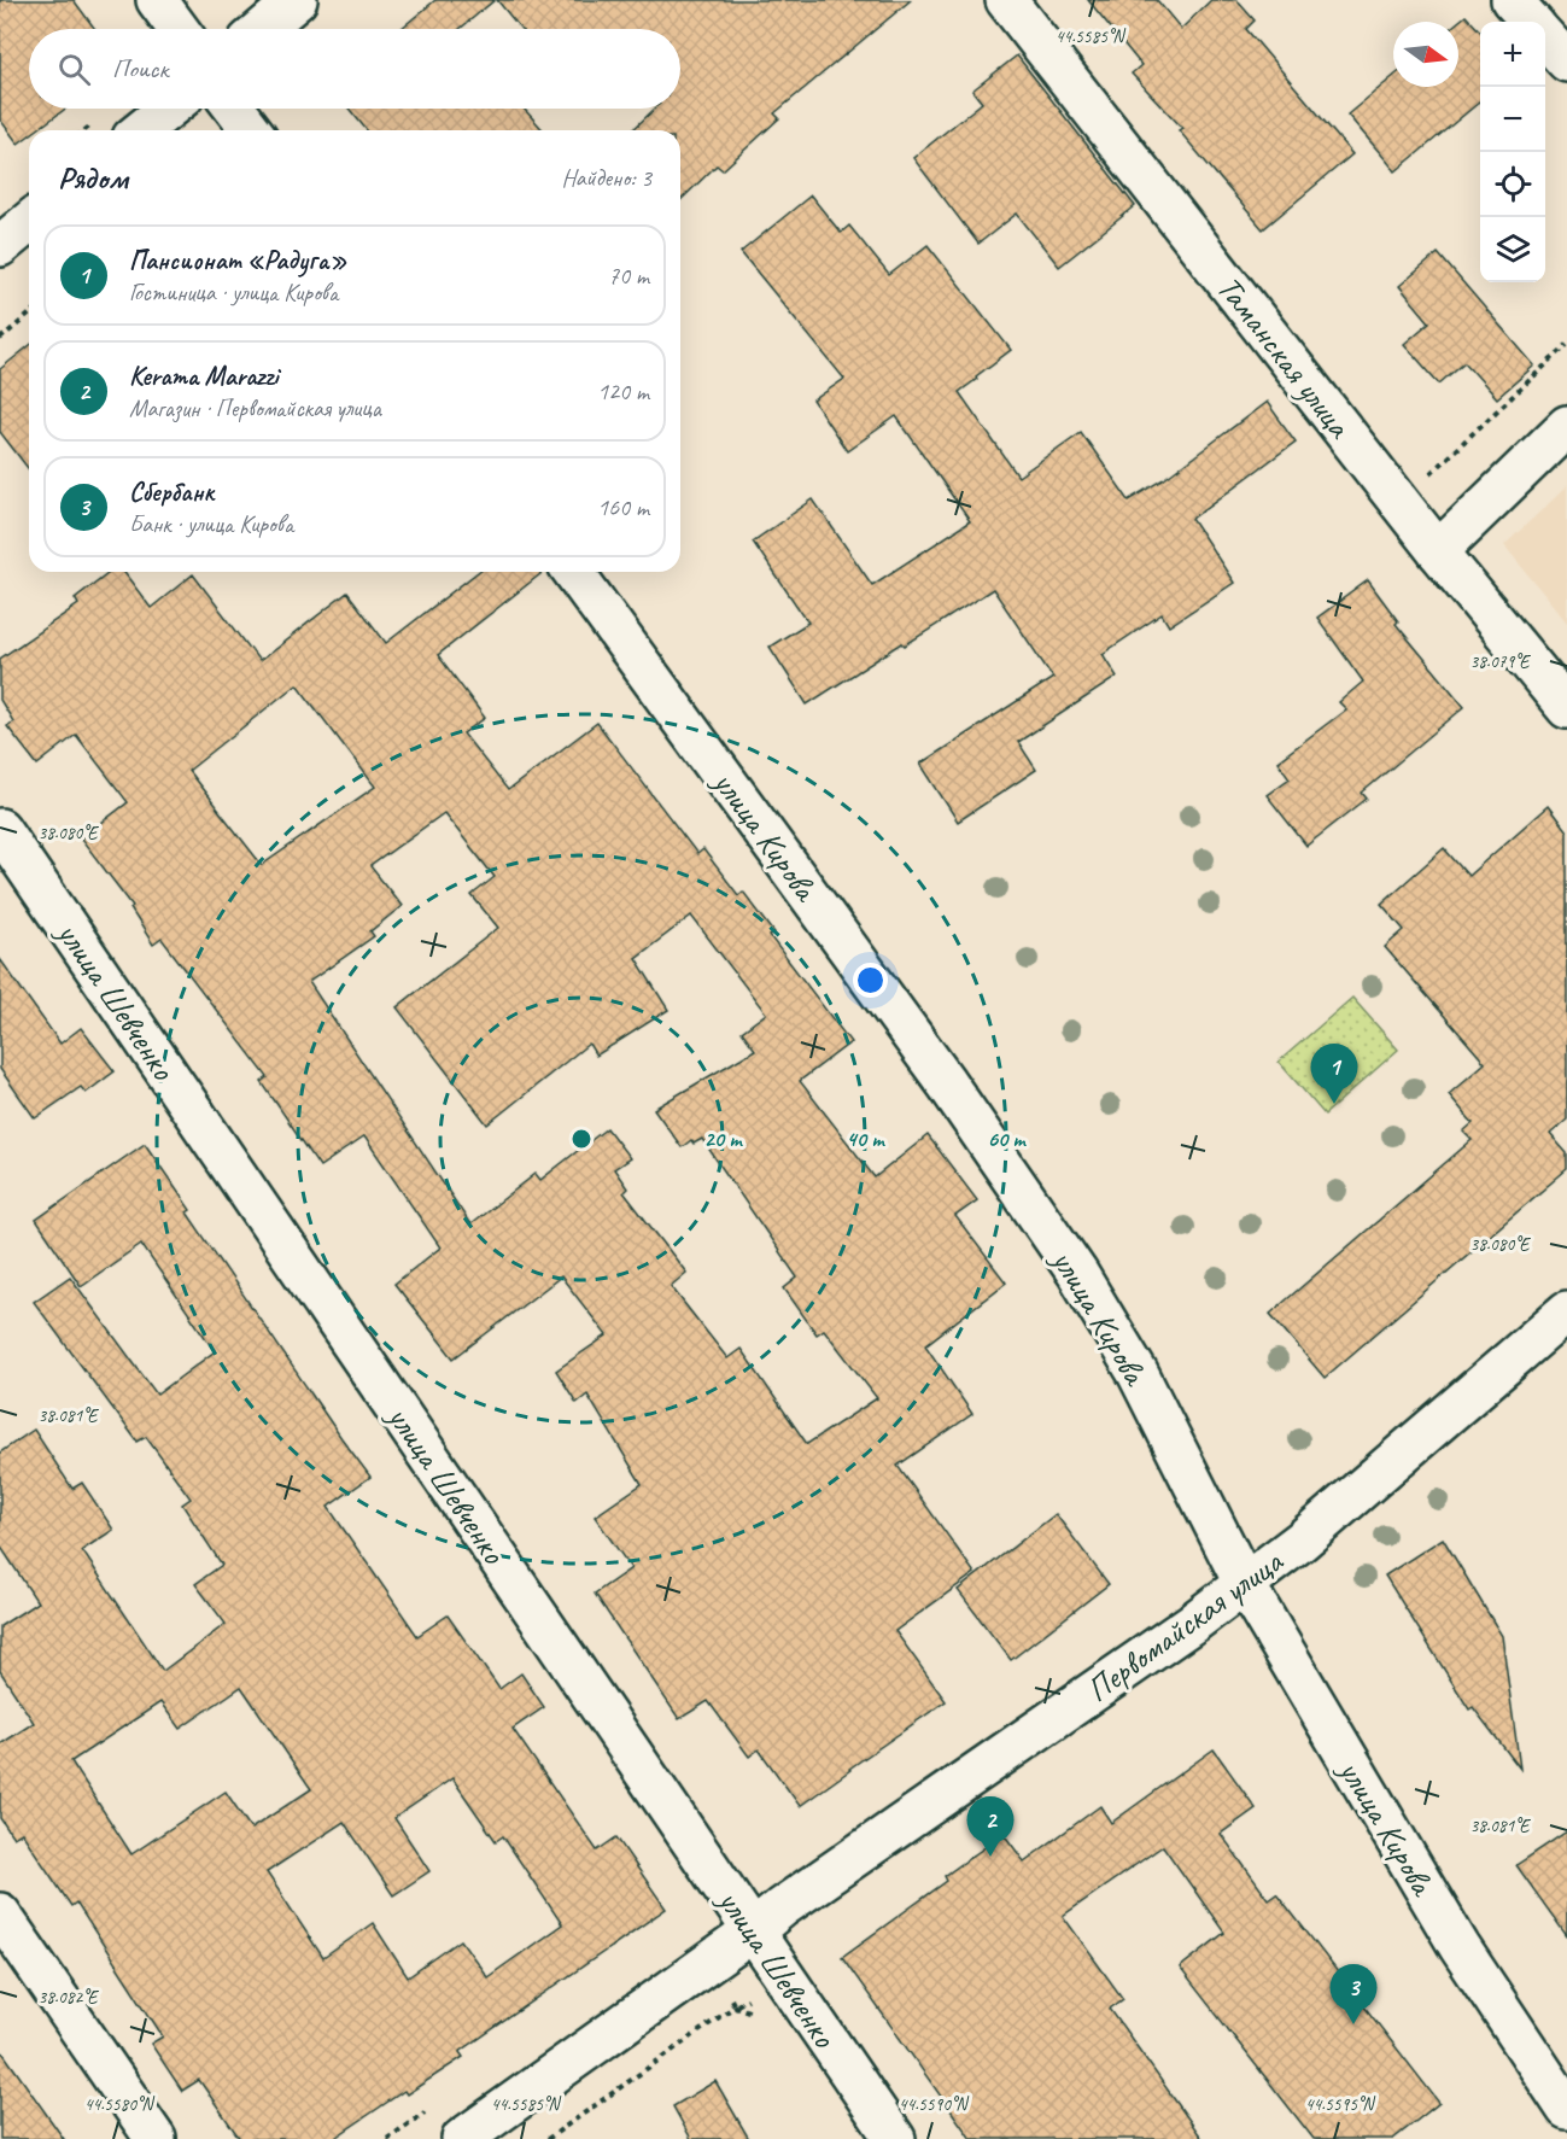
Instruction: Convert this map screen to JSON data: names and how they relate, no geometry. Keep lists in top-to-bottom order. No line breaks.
{"streets":{"street":["Таманская улица","улица Кирова","улица Шевченко","Первомайская улица"]},"crossings":[["улица Кирова","Первомайская улица"],["улица Шевченко","Первомайская улица"]],"north":"right","page":{"map_buttons":["+","−"],"search":"Поиск","heading":["Рядом","Найдено: 3"],"list":[{"mark":"1","name":"Пансионат «Радуга»","note":"Гостиница · улица Кирова","value":"70 m"},{"mark":"2","name":"Kerama Marazzi","note":"Магазин · Первомайская улица","value":"120 m"},{"mark":"3","name":"Сбербанк","note":"Банк · улица Кирова","value":"160 m"}],"pins":["1","2","3"]},"coordinates":["44.5585°N","38.079°E","38.080°E","38.081°E","38.082°E","44.5580°N","44.5590°N","44.5595°N"],"rings":["20 m","40 m","60 m"]}
